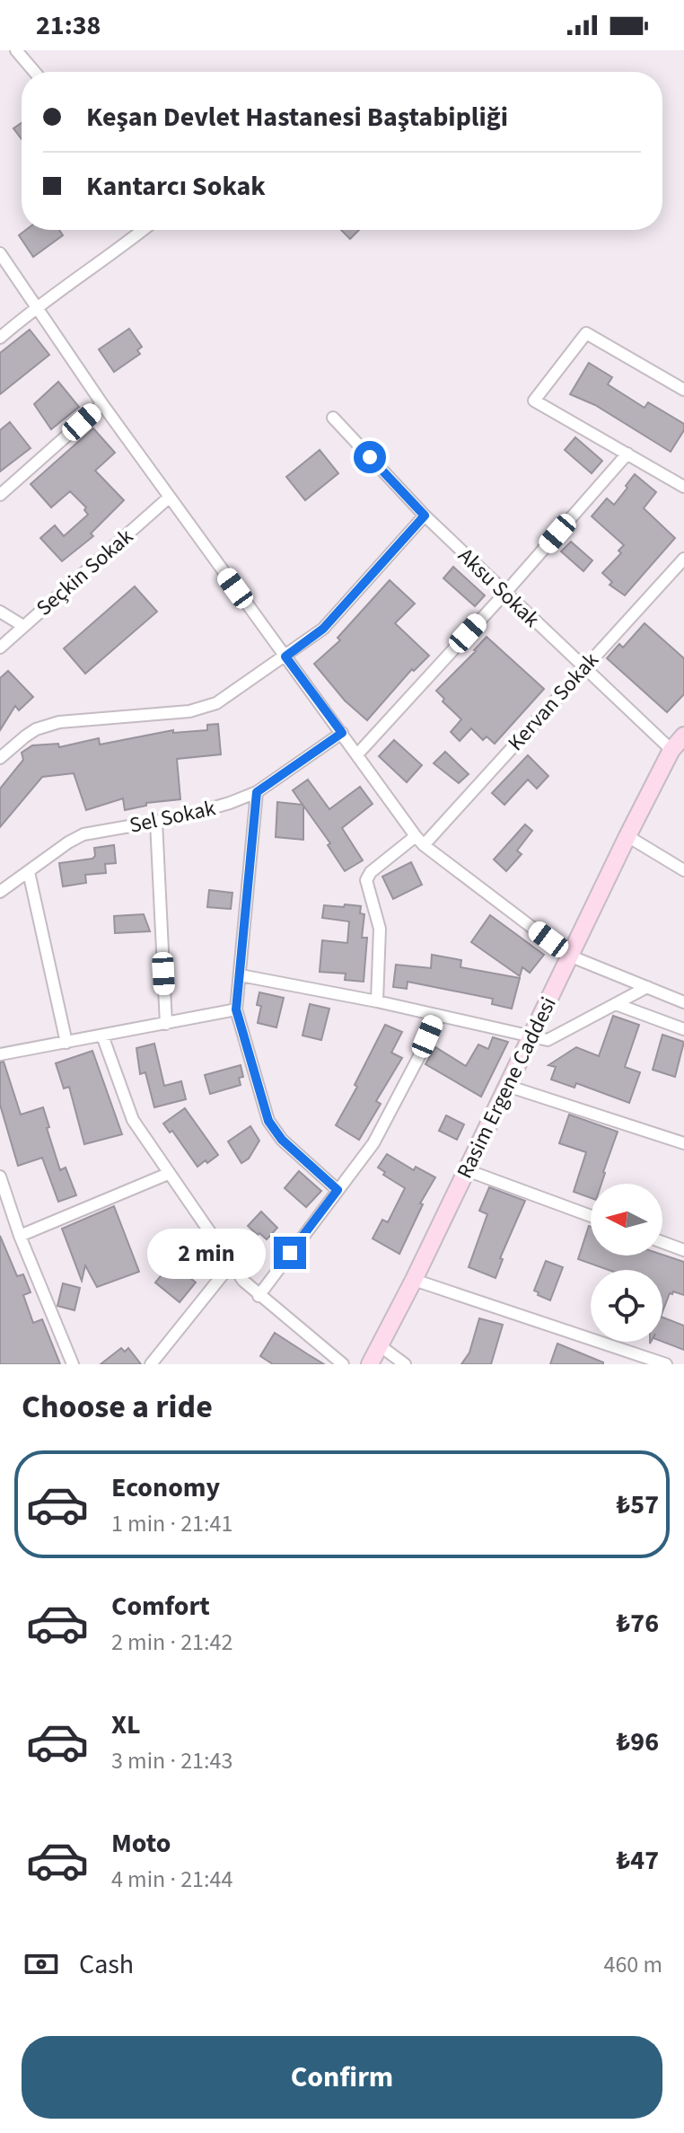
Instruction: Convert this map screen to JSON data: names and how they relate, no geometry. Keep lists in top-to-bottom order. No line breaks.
{"streets":{"main road":["Rasim Ergene Caddesi"],"street":["Seçkin Sokak","Aksu Sokak","Kervan Sokak","Sel Sokak"]},"crossings":[["Aksu Sokak","Kervan Sokak"],["Aksu Sokak","Rasim Ergene Caddesi"]],"north":"left","page":{"status":"21:38","banner":["Keşan Devlet Hastanesi Baştabipliği","Kantarcı Sokak"],"bubble":"2 min","heading":"Choose a ride","list":[{"name":"Economy","note":"1 min · 21:41","value":"₺57"},{"name":"Comfort","note":"2 min · 21:42","value":"₺76"},{"name":"XL","note":"3 min · 21:43","value":"₺96"},{"name":"Moto","note":"4 min · 21:44","value":"₺47"}],"pay":["Cash","460 m"],"buttons":"Confirm"}}
